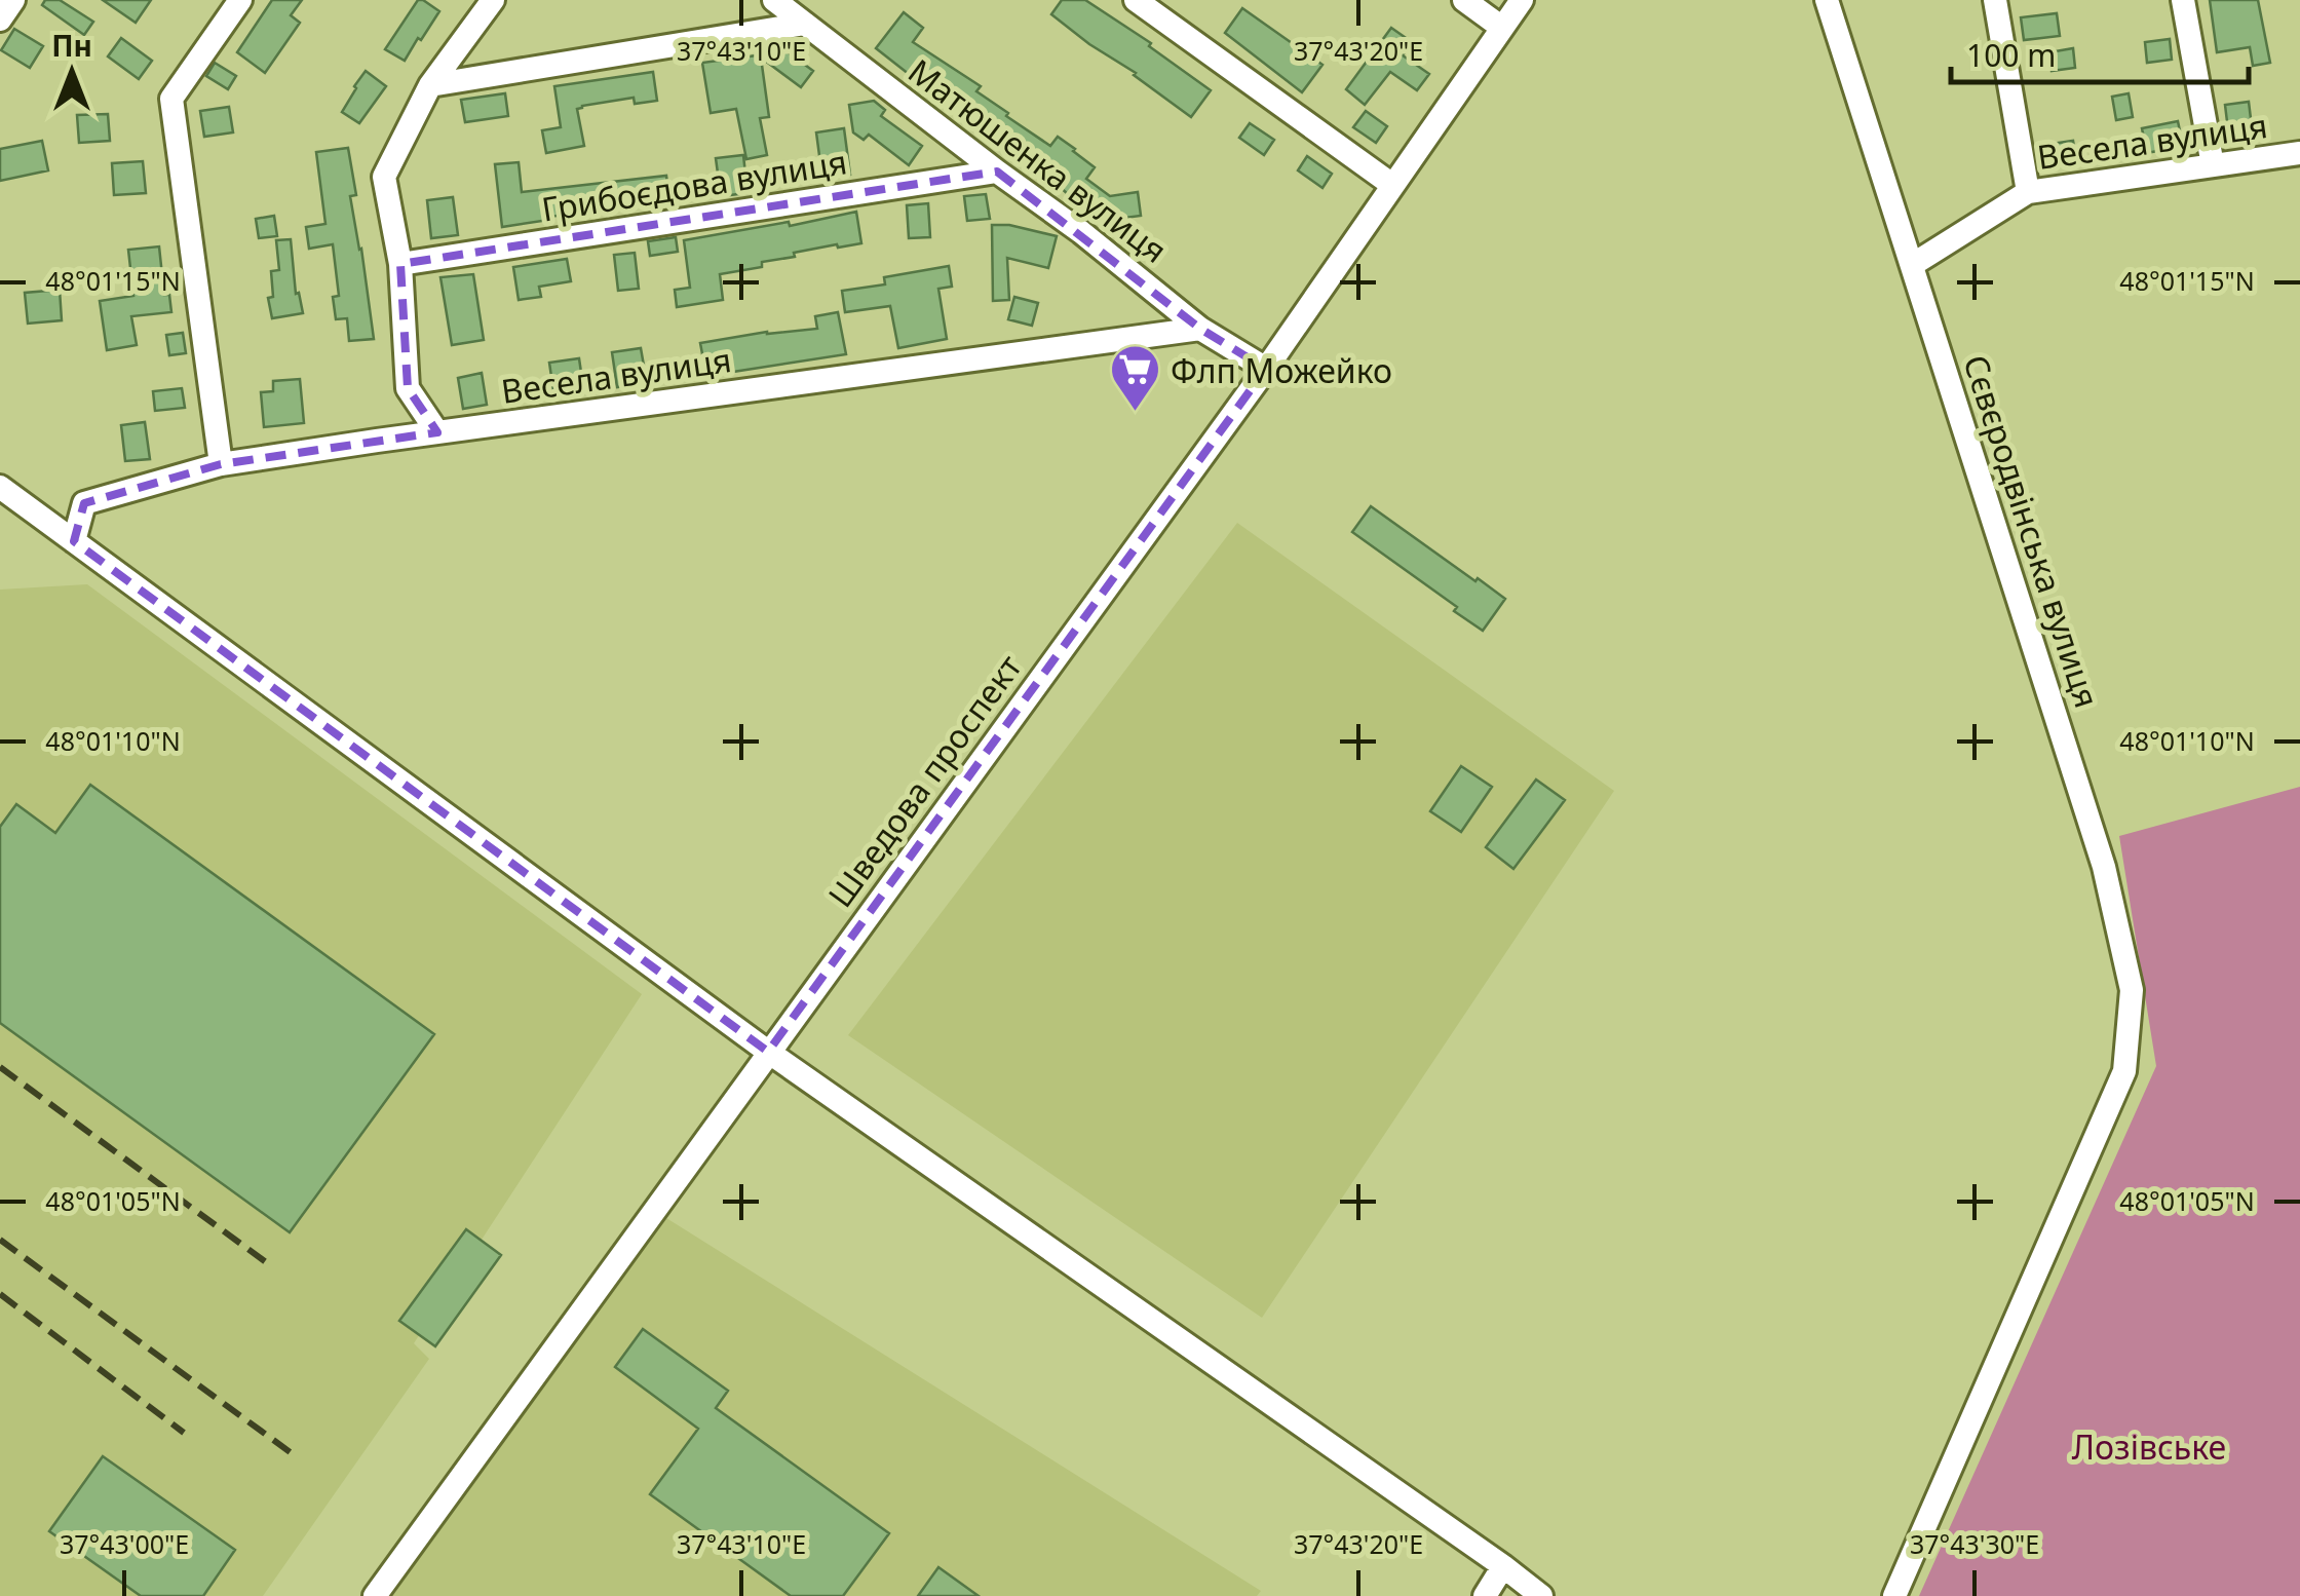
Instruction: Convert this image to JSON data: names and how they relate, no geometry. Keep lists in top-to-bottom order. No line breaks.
{"streets":{"street":["Весела вулиця","Матюшенка вулиця","Грибоєдова вулиця","Сєвєродвінська вулиця","Шведова проспект"]},"crossings":[["Весела вулиця","Матюшенка вулиця"],["Весела вулиця","Сєвєродвінська вулиця"],["Матюшенка вулиця","Грибоєдова вулиця"],["Матюшенка вулиця","Шведова проспект"]],"parks":["Лозівське"],"places":{"supermarket":["Флп Можейко"]},"scale_bar":"100 m","north":"top","coordinates":["37°43'10\"E","37°43'20\"E","48°01'15\"N","48°01'10\"N","48°01'05\"N","37°43'00\"E","37°43'30\"E"]}
